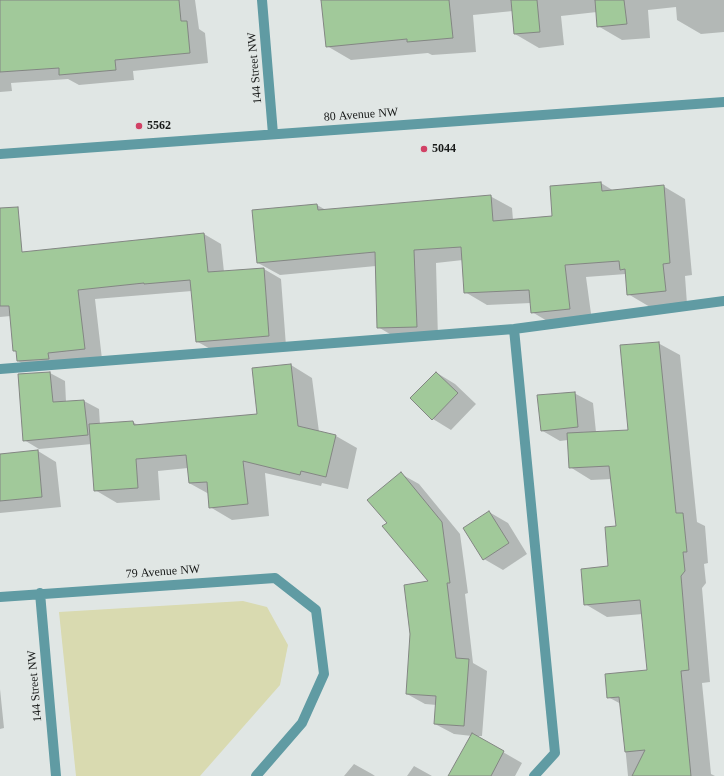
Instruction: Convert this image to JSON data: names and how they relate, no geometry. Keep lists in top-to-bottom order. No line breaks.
{"streets":{"street":["144 Street NW","80 Avenue NW","79 Avenue NW"]},"crossings":[["144 Street NW","80 Avenue NW"],["144 Street NW","79 Avenue NW"]],"places":["5562","5044"]}
